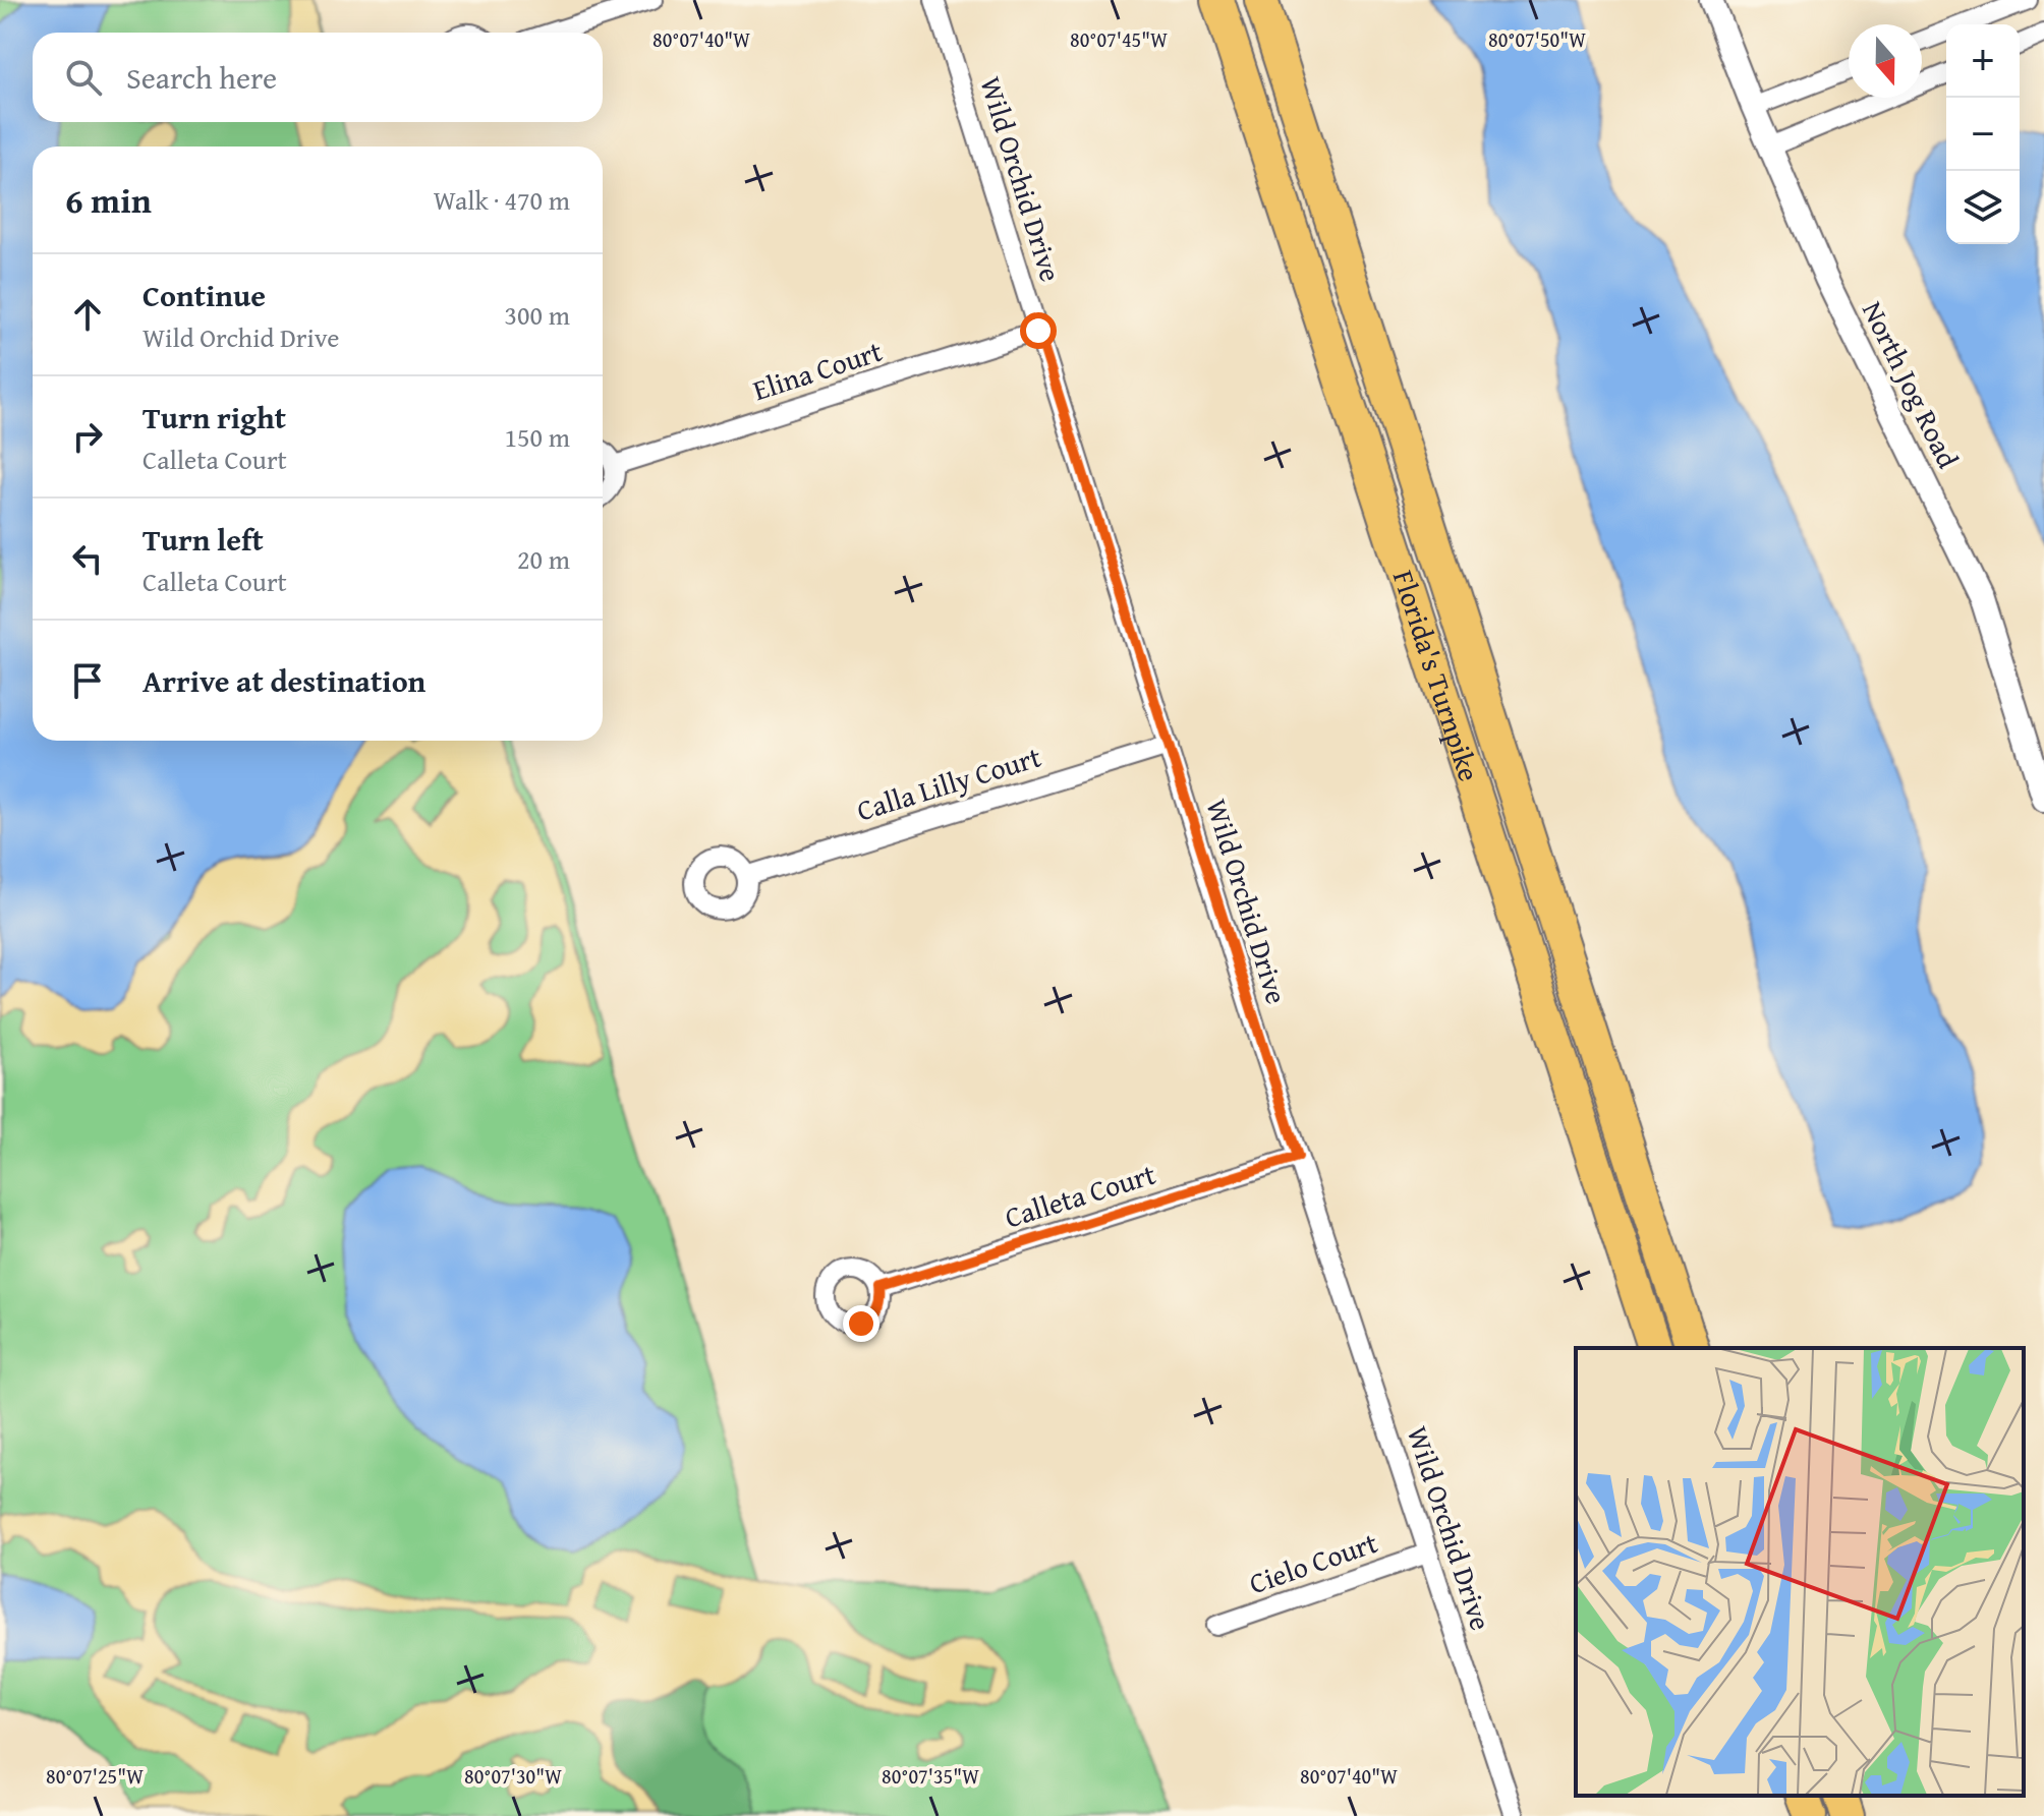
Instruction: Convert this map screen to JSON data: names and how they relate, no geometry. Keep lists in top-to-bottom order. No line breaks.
{"streets":{"highway":["Florida's Turnpike"],"street":["Wild Orchid Drive","Elina Court","North Jog Road","Calla Lilly Court","Calleta Court","Cielo Court"]},"crossings":[["Wild Orchid Drive","Elina Court"],["Wild Orchid Drive","Calla Lilly Court"],["Wild Orchid Drive","Calleta Court"],["Wild Orchid Drive","Cielo Court"]],"north":"bottom","page":{"map_buttons":["+","−"],"search":"Search here","heading":["6 min","Walk · 470 m"],"list":[["Continue","Wild Orchid Drive","300 m"],["Turn right","Calleta Court","150 m"],["Turn left","Calleta Court","20 m"],"Arrive at destination"]},"coordinates":["80°07'40\"W","80°07'45\"W","80°07'50\"W","80°07'25\"W","80°07'30\"W","80°07'35\"W"]}
